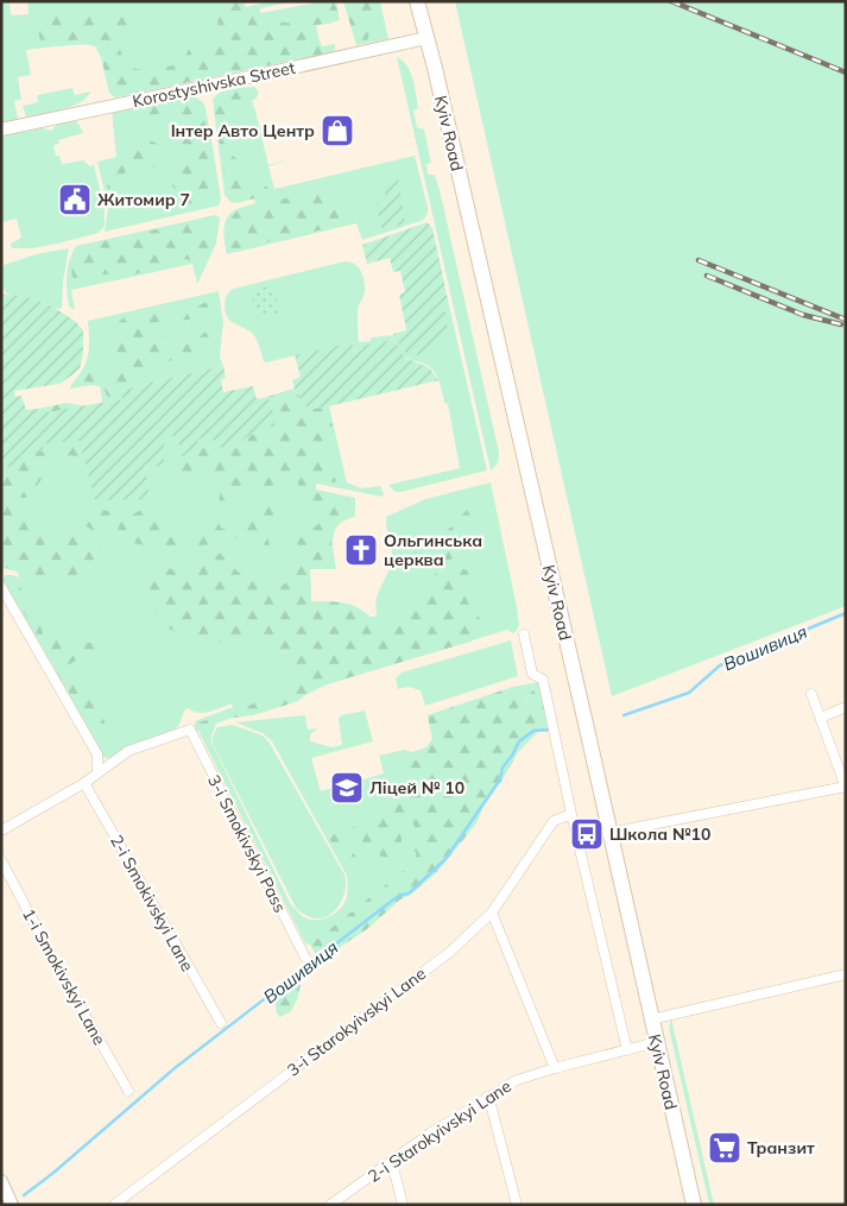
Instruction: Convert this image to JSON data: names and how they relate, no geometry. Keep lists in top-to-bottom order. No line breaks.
{"streets":{"main road":["Kyiv Road"],"street":["Korostyshivska Street","3-i Smokivskyi Pass","2-i Smokivskyi Lane","1-i Smokivskyi Lane","3-i Starokyivskyi Lane","2-i Starokyivskyi Lane"]},"crossings":[["Korostyshivska Street","Kyiv Road"],["Kyiv Road","2-i Starokyivskyi Lane"]],"water":["Вошивиця"],"places":{"shop":["Інтер Авто Центр"],"public building":["Житомир 7"],"church":["Ольгинська церква"],"school or university":["Ліцей № 10"],"bus stop":["Школа №10"],"supermarket":["Транзит"]}}
